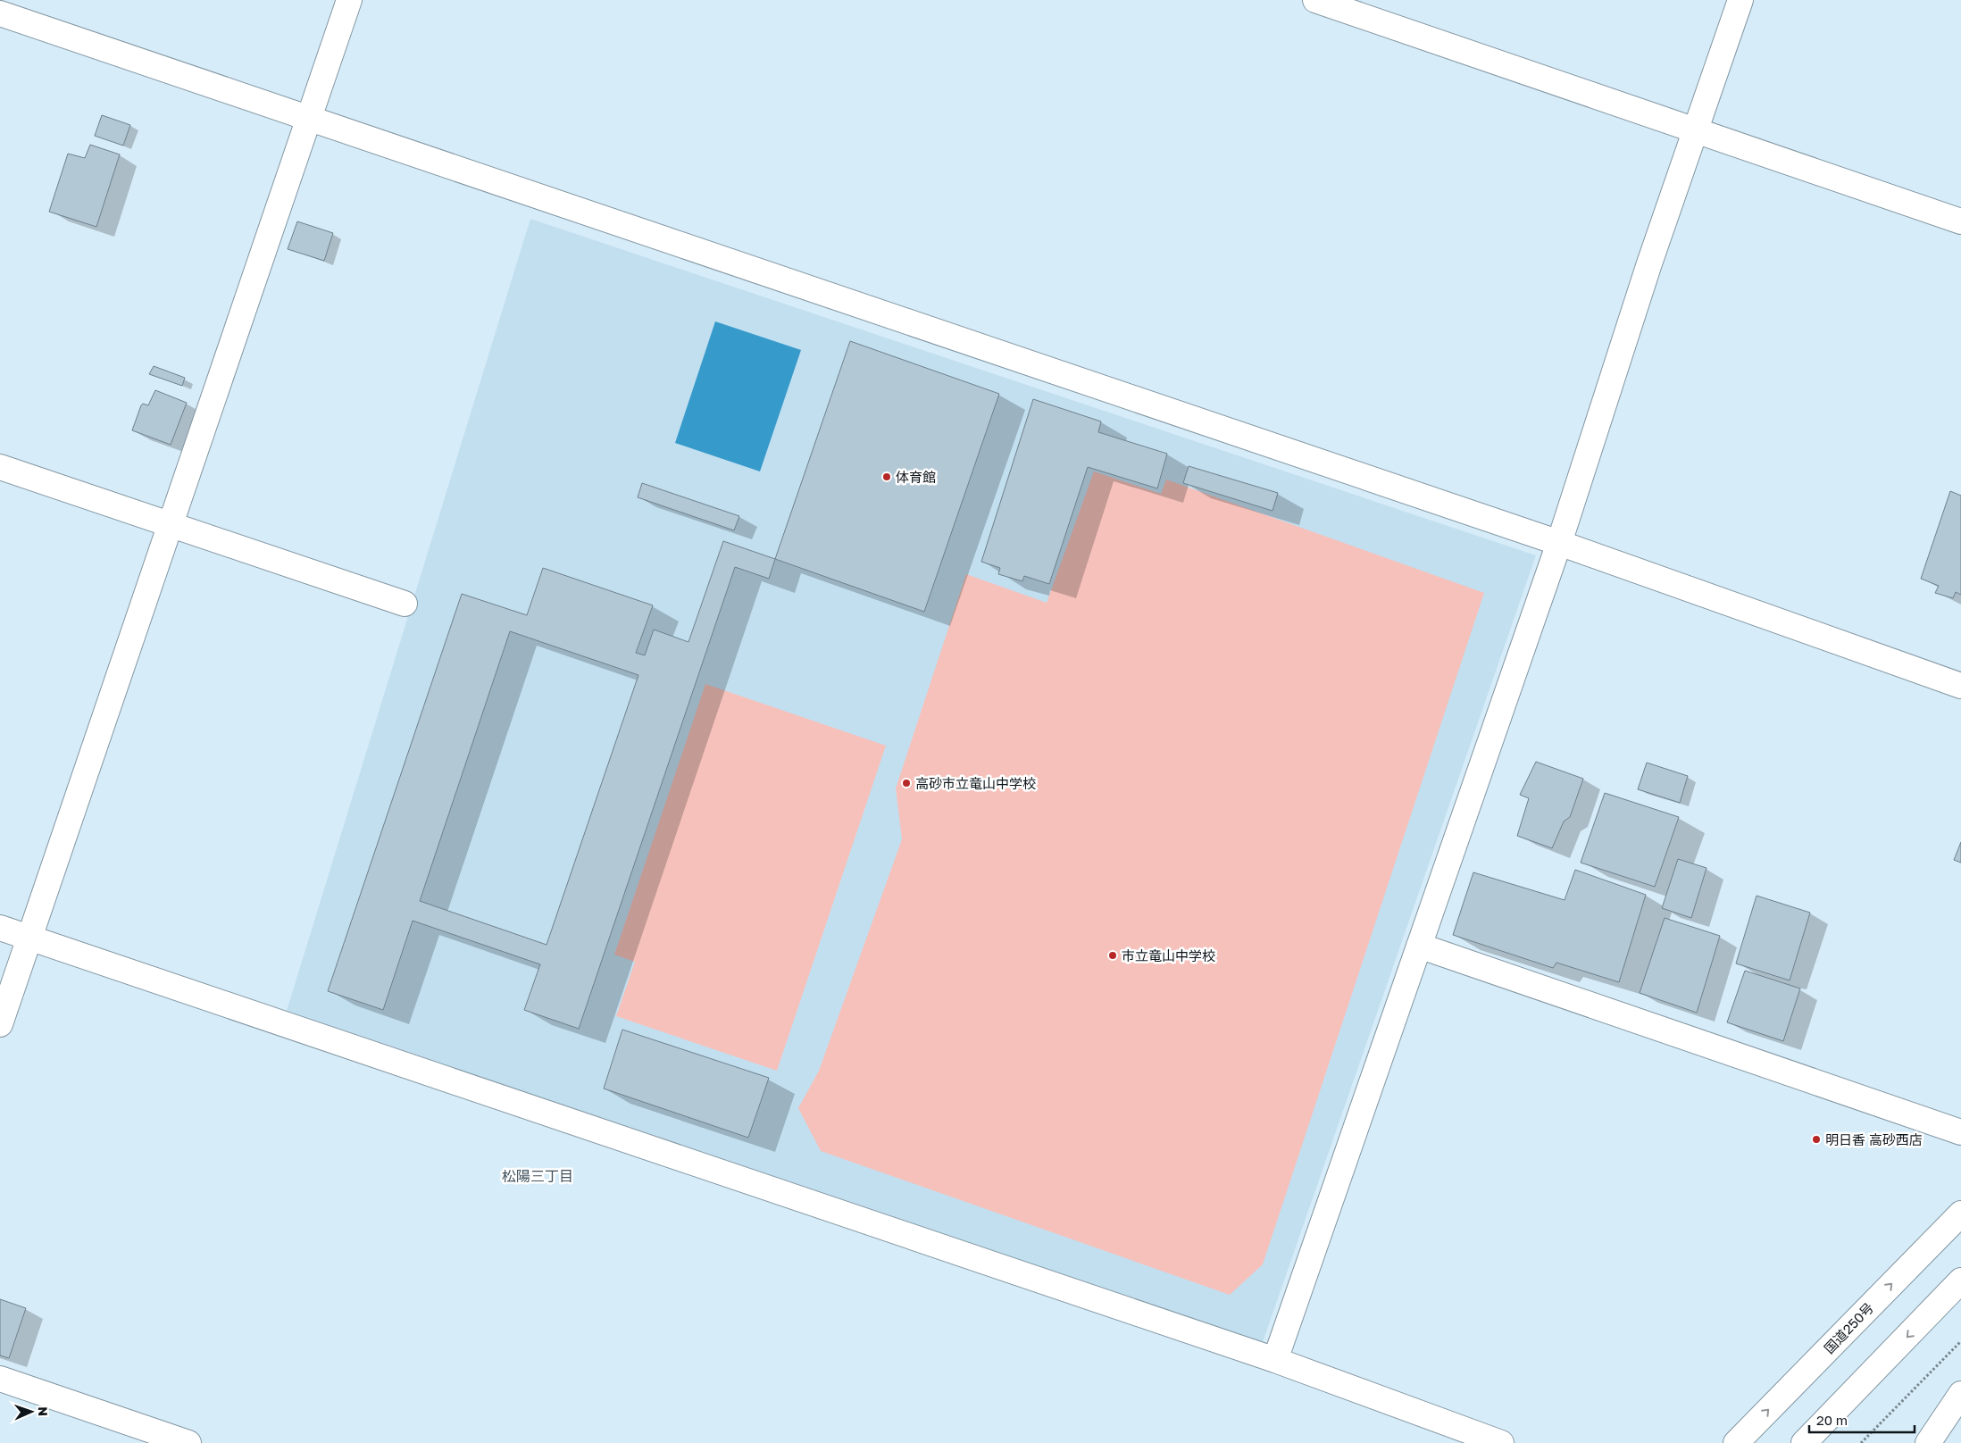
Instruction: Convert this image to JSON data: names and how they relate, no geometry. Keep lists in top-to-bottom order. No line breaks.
{"streets":{"main road":["国道250号"]},"districts":["松陽三丁目"],"places":["体育館","高砂市立竜山中学校","市立竜山中学校","明日香 高砂西店"],"scale_bar":"20 m","north":"right"}
